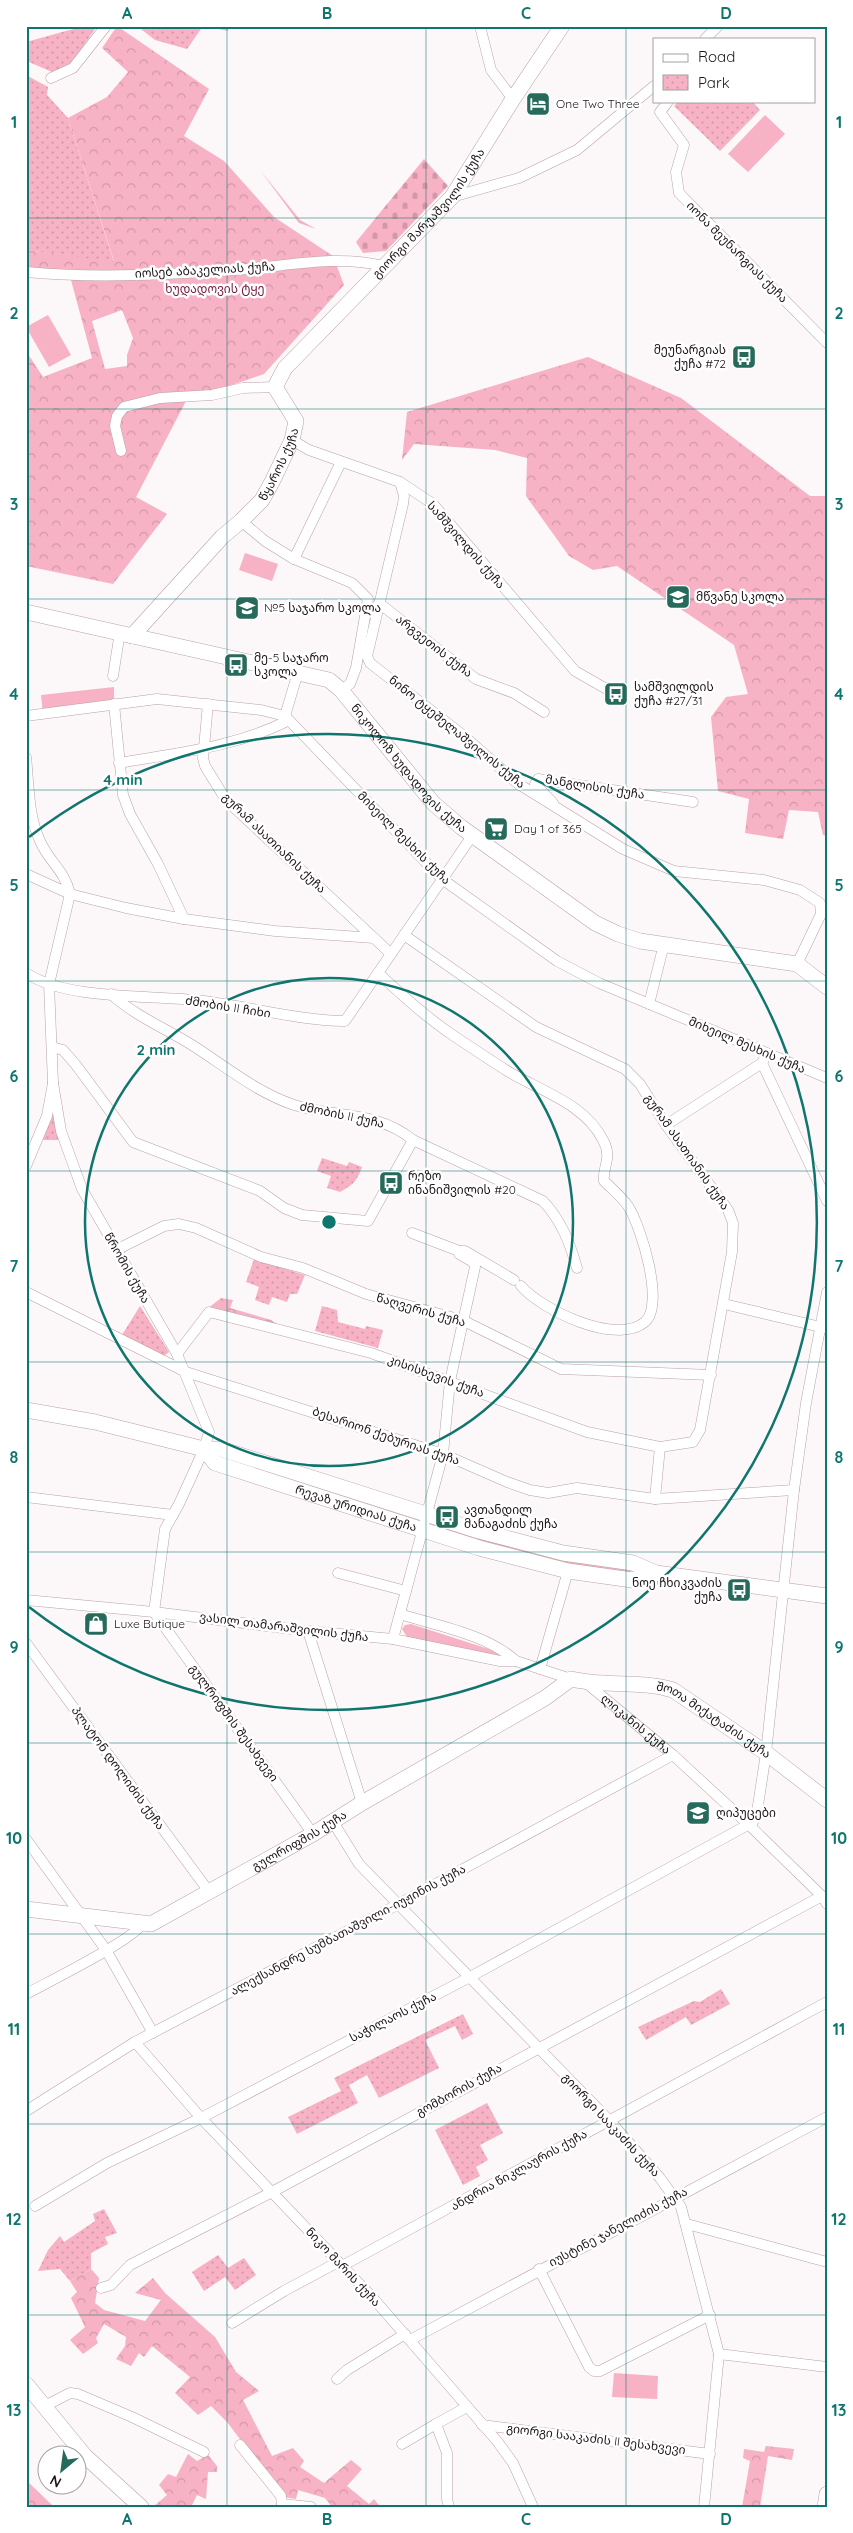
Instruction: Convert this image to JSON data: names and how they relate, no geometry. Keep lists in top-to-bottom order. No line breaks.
{"streets":{"street":["გიორგი მარუაშვილის ქუჩა","იონა მეუნარგიას ქუჩა","იოსებ აბაკელიას ქუჩა","წყაროს ქუჩა","სამშვილდის ქუჩა","არგვეთის ქუჩა","ნინო ტყეშელაშვილის ქუჩა","ნიკოლოზ ხუდადოვის ქუჩა","მანგლისის ქუჩა","მიხეილ მესხის ქუჩა","გურამ ასათიანის ქუჩა","ძმობის II ჩიხი","ძმობის II ქუჩა","წრომის ქუჩა","წაღვერის ქუჩა","კისისხევის ქუჩა","ბესარიონ ქებურიას ქუჩა","რევაზ ურიდიას ქუჩა","ვასილ თამარაშვილის ქუჩა","შოთა მიქატაძის ქუჩა","გულრიფშის შესახვევი","ლიკანის ქუჩა","პლატონ დოლიძის ქუჩა","გულრიფშის ქუჩა","ალექსანდრე სუმბათაშვილი-იუჟინის ქუჩა","საჭილაოს ქუჩა","გომბორის ქუჩა","გიორგი სააკაძის ქუჩა","ანდრია წიკლაურის ქუჩა","იუსტინე ჯანელიძის ქუჩა","ნიკო მარის ქუჩა","გიორგი სააკაძის II შესახვევი"]},"crossings":[["გიორგი მარუაშვილის ქუჩა","იოსებ აბაკელიას ქუჩა"],["გიორგი მარუაშვილის ქუჩა","წყაროს ქუჩა"],["წყაროს ქუჩა","სამშვილდის ქუჩა"],["წყაროს ქუჩა","ნიკოლოზ ხუდადოვის ქუჩა"],["სამშვილდის ქუჩა","ნინო ტყეშელაშვილის ქუჩა"],["არგვეთის ქუჩა","ნინო ტყეშელაშვილის ქუჩა"],["ნინო ტყეშელაშვილის ქუჩა","ნიკოლოზ ხუდადოვის ქუჩა"],["ნინო ტყეშელაშვილის ქუჩა","მანგლისის ქუჩა"],["გურამ ასათიანის ქუჩა","წაღვერის ქუჩა"],["გურამ ასათიანის ქუჩა","კისისხევის ქუჩა"],["ძმობის II ჩიხი","ძმობის II ქუჩა"],["წრომის ქუჩა","წაღვერის ქუჩა"],["წრომის ქუჩა","კისისხევის ქუჩა"],["წრომის ქუჩა","ბესარიონ ქებურიას ქუჩა"],["წრომის ქუჩა","რევაზ ურიდიას ქუჩა"],["წრომის ქუჩა","ვასილ თამარაშვილის ქუჩა"],["წრომის ქუჩა","გულრიფშის შესახვევი"],["ვასილ თამარაშვილის ქუჩა","გულრიფშის შესახვევი"],["ვასილ თამარაშვილის ქუჩა","ლიკანის ქუჩა"],["შოთა მიქატაძის ქუჩა","ლიკანის ქუჩა"],["შოთა მიქატაძის ქუჩა","გულრიფშის ქუჩა"],["გულრიფშის შესახვევი","გულრიფშის ქუჩა"],["ლიკანის ქუჩა","გულრიფშის ქუჩა"],["ლიკანის ქუჩა","ალექსანდრე სუმბათაშვილი-იუჟინის ქუჩა"],["ლიკანის ქუჩა","საჭილაოს ქუჩა"],["ლიკანის ქუჩა","გომბორის ქუჩა"],["პლატონ დოლიძის ქუჩა","გულრიფშის ქუჩა"],["გულრიფშის ქუჩა","გიორგი სააკაძის ქუჩა"],["ალექსანდრე სუმბათაშვილი-იუჟინის ქუჩა","გიორგი სააკაძის ქუჩა"],["ალექსანდრე სუმბათაშვილი-იუჟინის ქუჩა","ნიკო მარის ქუჩა"],["საჭილაოს ქუჩა","გიორგი სააკაძის ქუჩა"],["საჭილაოს ქუჩა","ნიკო მარის ქუჩა"],["გომბორის ქუჩა","გიორგი სააკაძის ქუჩა"],["გომბორის ქუჩა","ნიკო მარის ქუჩა"],["გიორგი სააკაძის ქუჩა","ანდრია წიკლაურის ქუჩა"],["გიორგი სააკაძის ქუჩა","იუსტინე ჯანელიძის ქუჩა"],["გიორგი სააკაძის ქუჩა","გიორგი სააკაძის II შესახვევი"],["ანდრია წიკლაურის ქუჩა","ნიკო მარის ქუჩა"],["იუსტინე ჯანელიძის ქუჩა","ნიკო მარის ქუჩა"],["ნიკო მარის ქუჩა","გიორგი სააკაძის II შესახვევი"]],"parks":["ხუდადოვის ტყე"],"places":{"hotel":["One Two Three"],"bus stop":["მეუნარგიას ქუჩა #72","მე-5 საჯარო სკოლა","სამშვილდის ქუჩა #27/31","რეზო ინანიშვილის #20","ავთანდილ მანაგაძის ქუჩა","ნოე ჩხიკვაძის ქუჩა"],"school or university":["მწვანე სკოლა","№5 საჯარო სკოლა","ღიპუცები"],"supermarket":["Day 1 of 365"],"shop":["Luxe Butique"]},"legend":["Road","Park"],"north":"bottom left","grid":{"columns":["A","B","C","D"],"rows":["1","2","3","4","5","6","7","8","9","10","11","12","13"]},"rings":["4 min","2 min"]}
